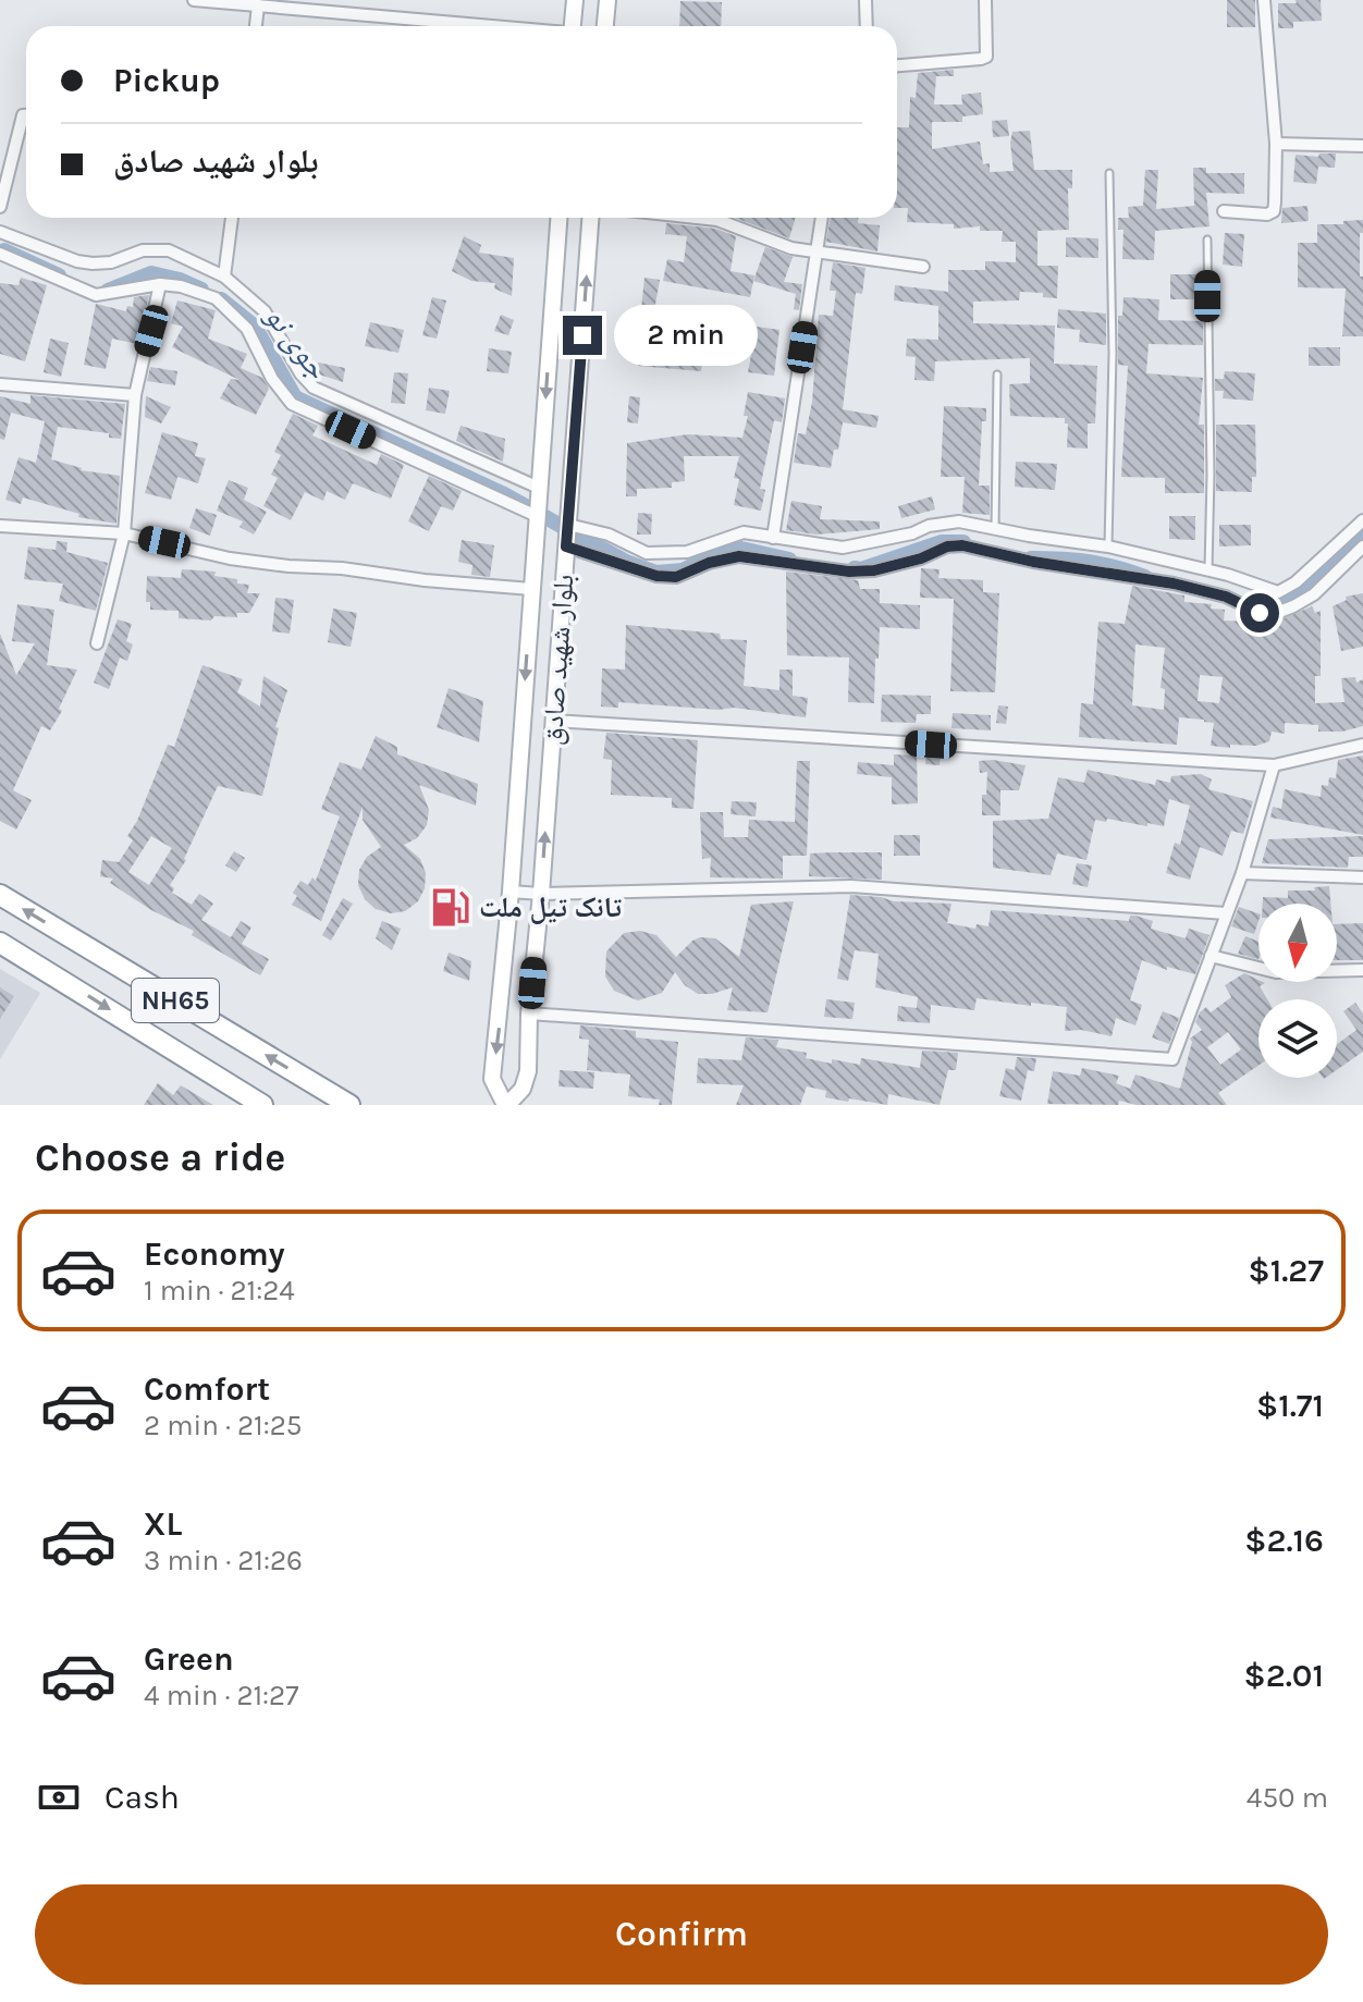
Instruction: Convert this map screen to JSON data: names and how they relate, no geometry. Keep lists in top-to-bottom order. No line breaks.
{"streets":{"highway":["NH65"],"main road":["بلوار شهید صادق"]},"water":["جوی نو"],"places":{"fuel station":["تانک تیل ملت"]},"north":"bottom","page":{"banner":["Pickup","بلوار شهید صادق"],"bubble":"2 min","heading":"Choose a ride","list":[{"name":"Economy","note":"1 min · 21:24","value":"$1.27"},{"name":"Comfort","note":"2 min · 21:25","value":"$1.71"},{"name":"XL","note":"3 min · 21:26","value":"$2.16"},{"name":"Green","note":"4 min · 21:27","value":"$2.01"}],"pay":["Cash","450 m"],"buttons":"Confirm"}}
